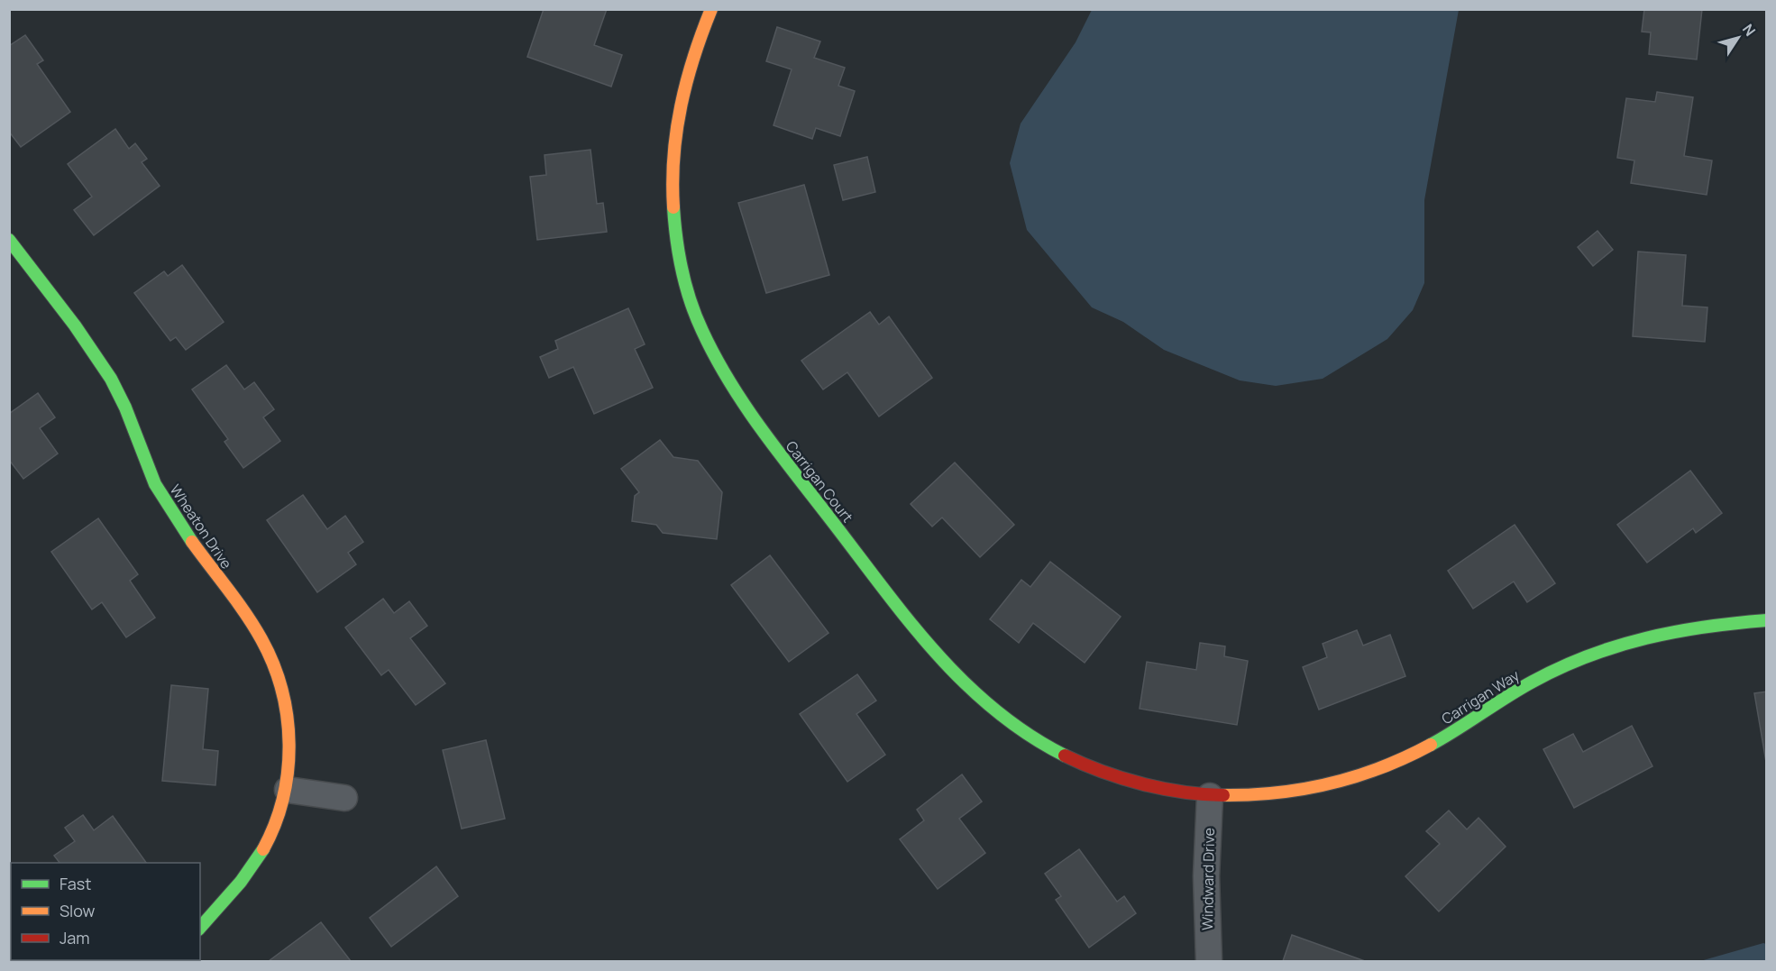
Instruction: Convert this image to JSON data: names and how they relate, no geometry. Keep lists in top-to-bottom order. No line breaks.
{"streets":{"street":["Carrigan Court","Wheaton Drive","Carrigan Way","Windward Drive"]},"crossings":[["Carrigan Court","Carrigan Way"],["Carrigan Court","Windward Drive"],["Carrigan Way","Windward Drive"]],"legend":["Fast","Slow","Jam"],"north":"top right"}
